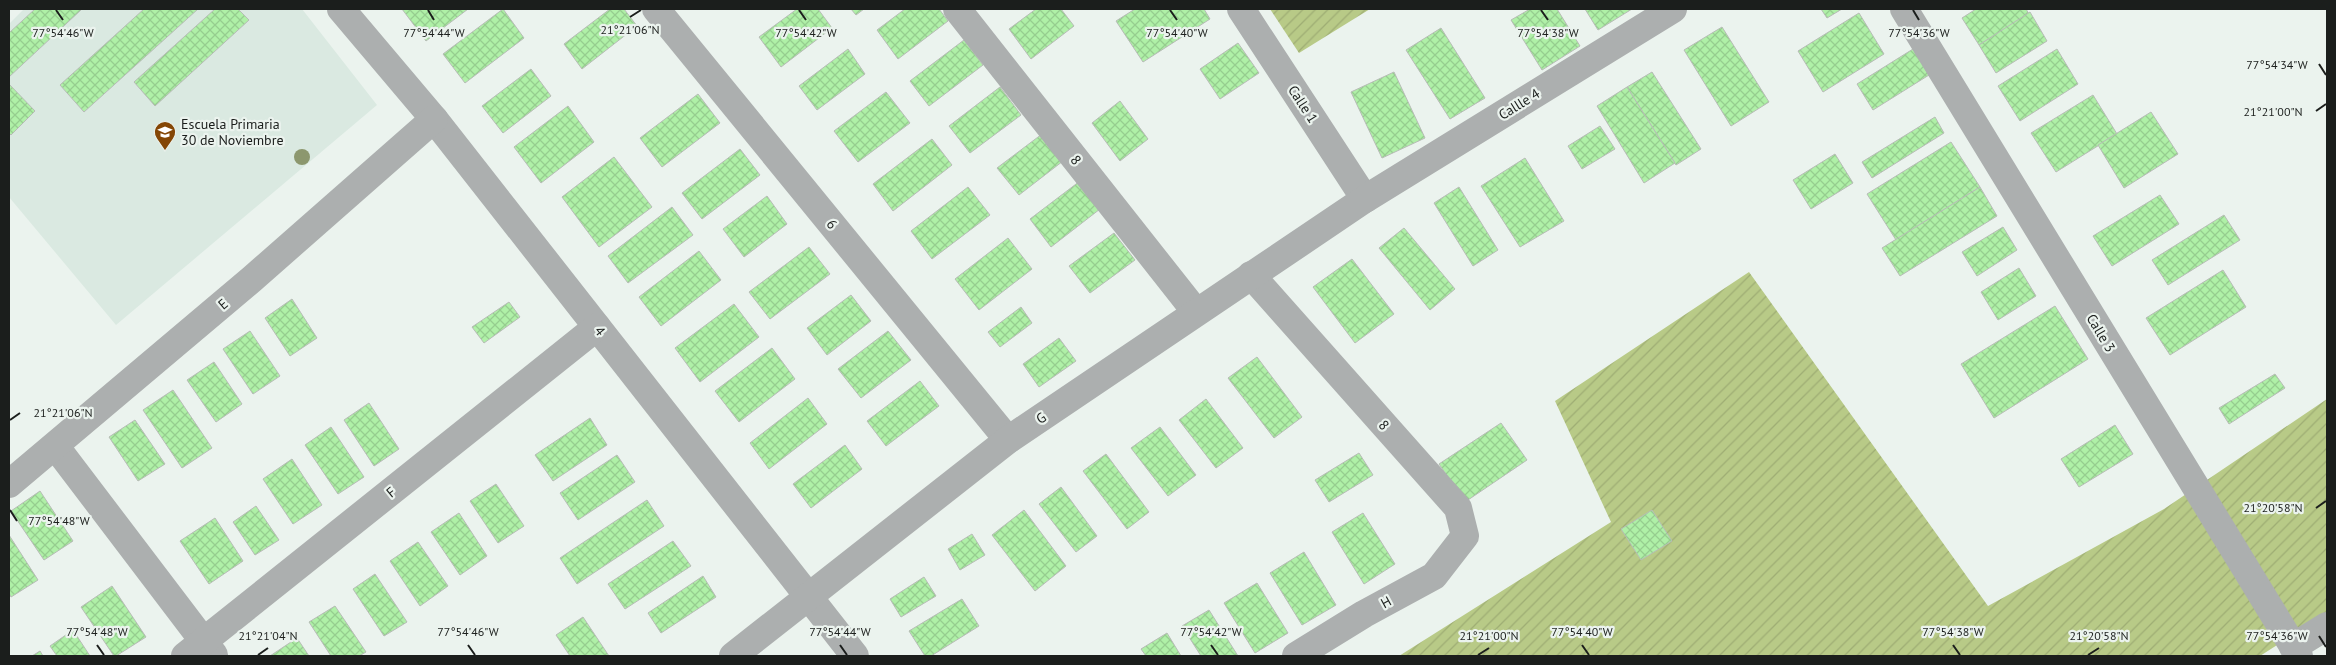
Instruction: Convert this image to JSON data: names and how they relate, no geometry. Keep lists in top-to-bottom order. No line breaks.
{"streets":{"street":["Calle 1","Callle 4","8","6","E","4","Calle 3","G","F","H"]},"crossings":[["Calle 1","Callle 4"],["Calle 1","G"],["Callle 4","G"],["8","G"],["8","H"],["6","G"],["E","4"],["4","G"],["4","F"]],"places":{"school or university":["Escuela Primaria 30 de Noviembre"]},"coordinates":["21°21'06\"N","77°54'38\"W","77°54'46\"W","77°54'44\"W","77°54'42\"W","77°54'40\"W","77°54'36\"W","77°54'34\"W","21°21'00\"N","21°20'58\"N","77°54'48\"W","21°21'04\"N"]}
